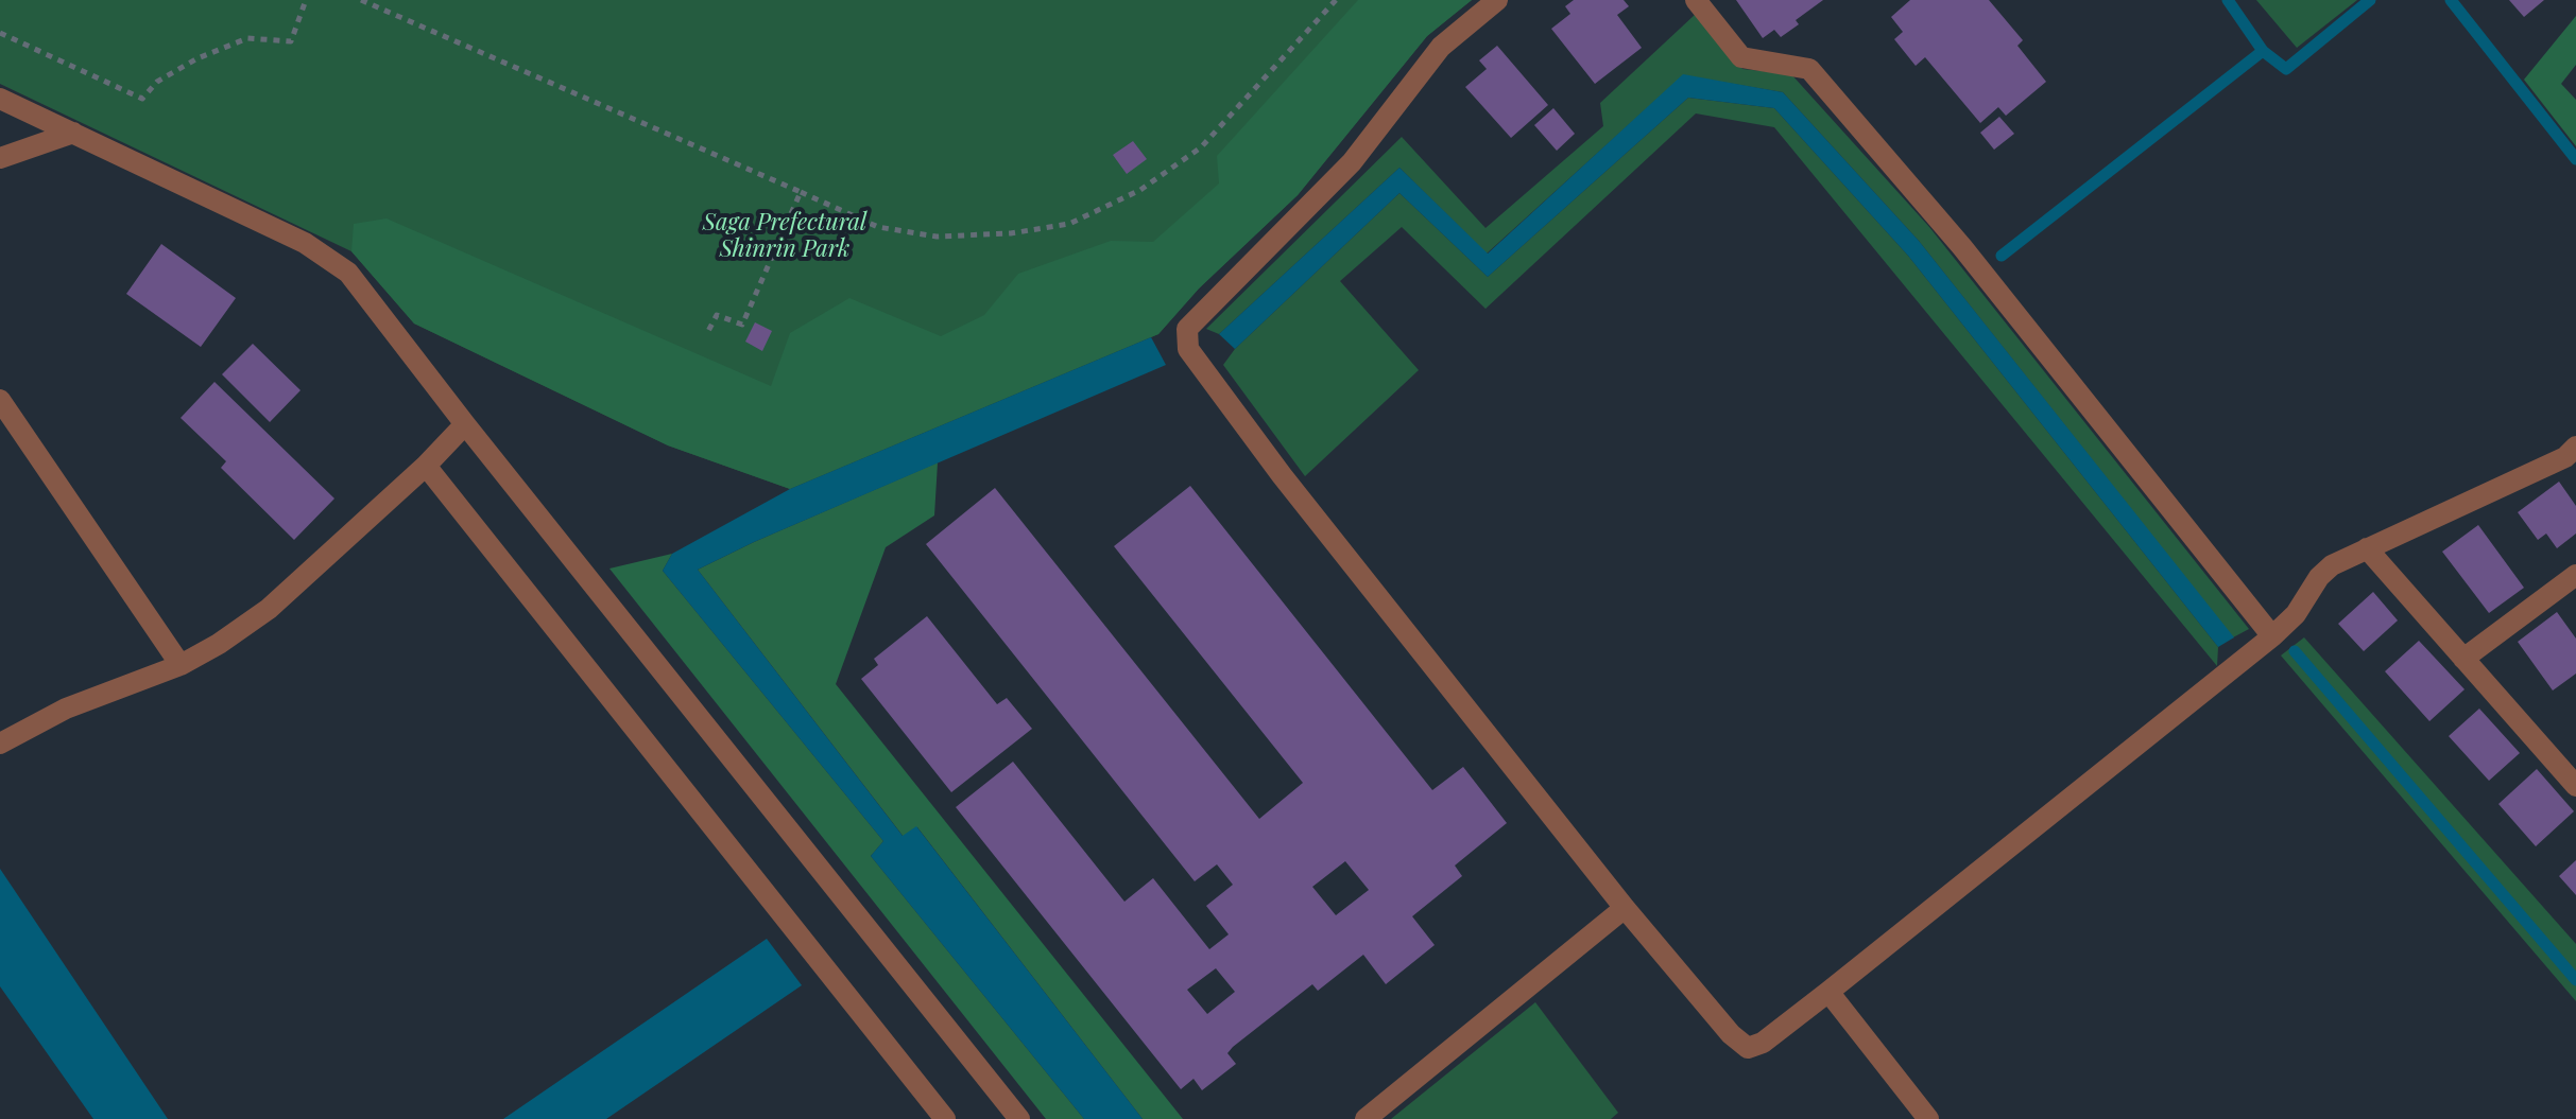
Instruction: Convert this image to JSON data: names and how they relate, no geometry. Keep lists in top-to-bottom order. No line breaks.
{"parks":["Saga Prefectural Shinrin Park"]}
